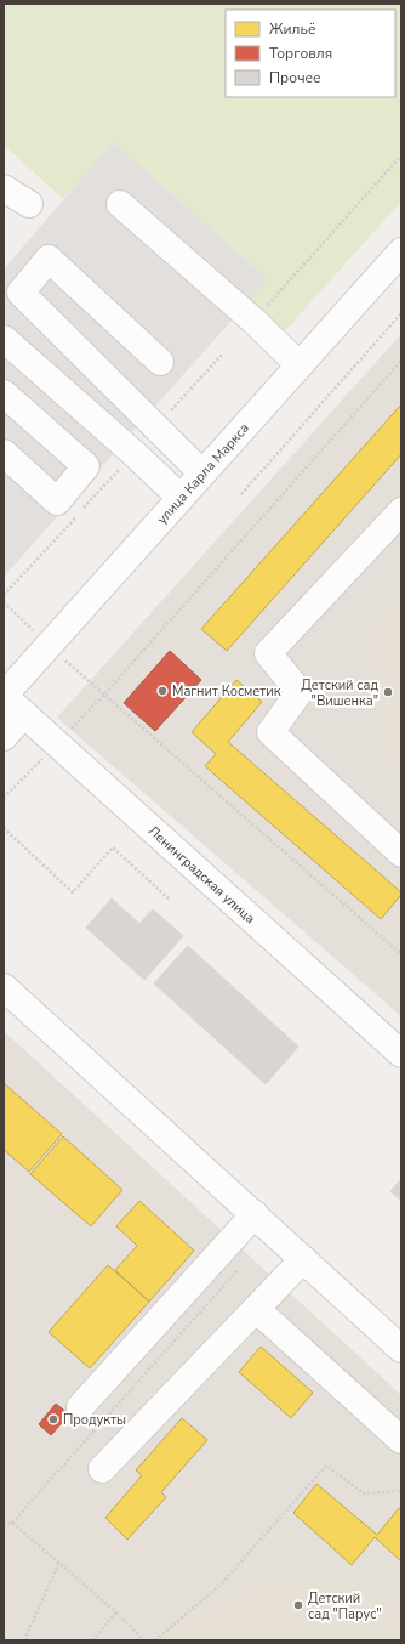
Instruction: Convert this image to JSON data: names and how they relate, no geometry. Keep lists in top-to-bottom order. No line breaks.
{"streets":{"street":["улица Карла Маркса","Ленинградская улица"]},"places":["Магнит Косметик","Детский сад \"Вишенка\"","Продукты","Детский сад \"Парус\""],"legend":["Жильё","Торговля","Прочее"]}
